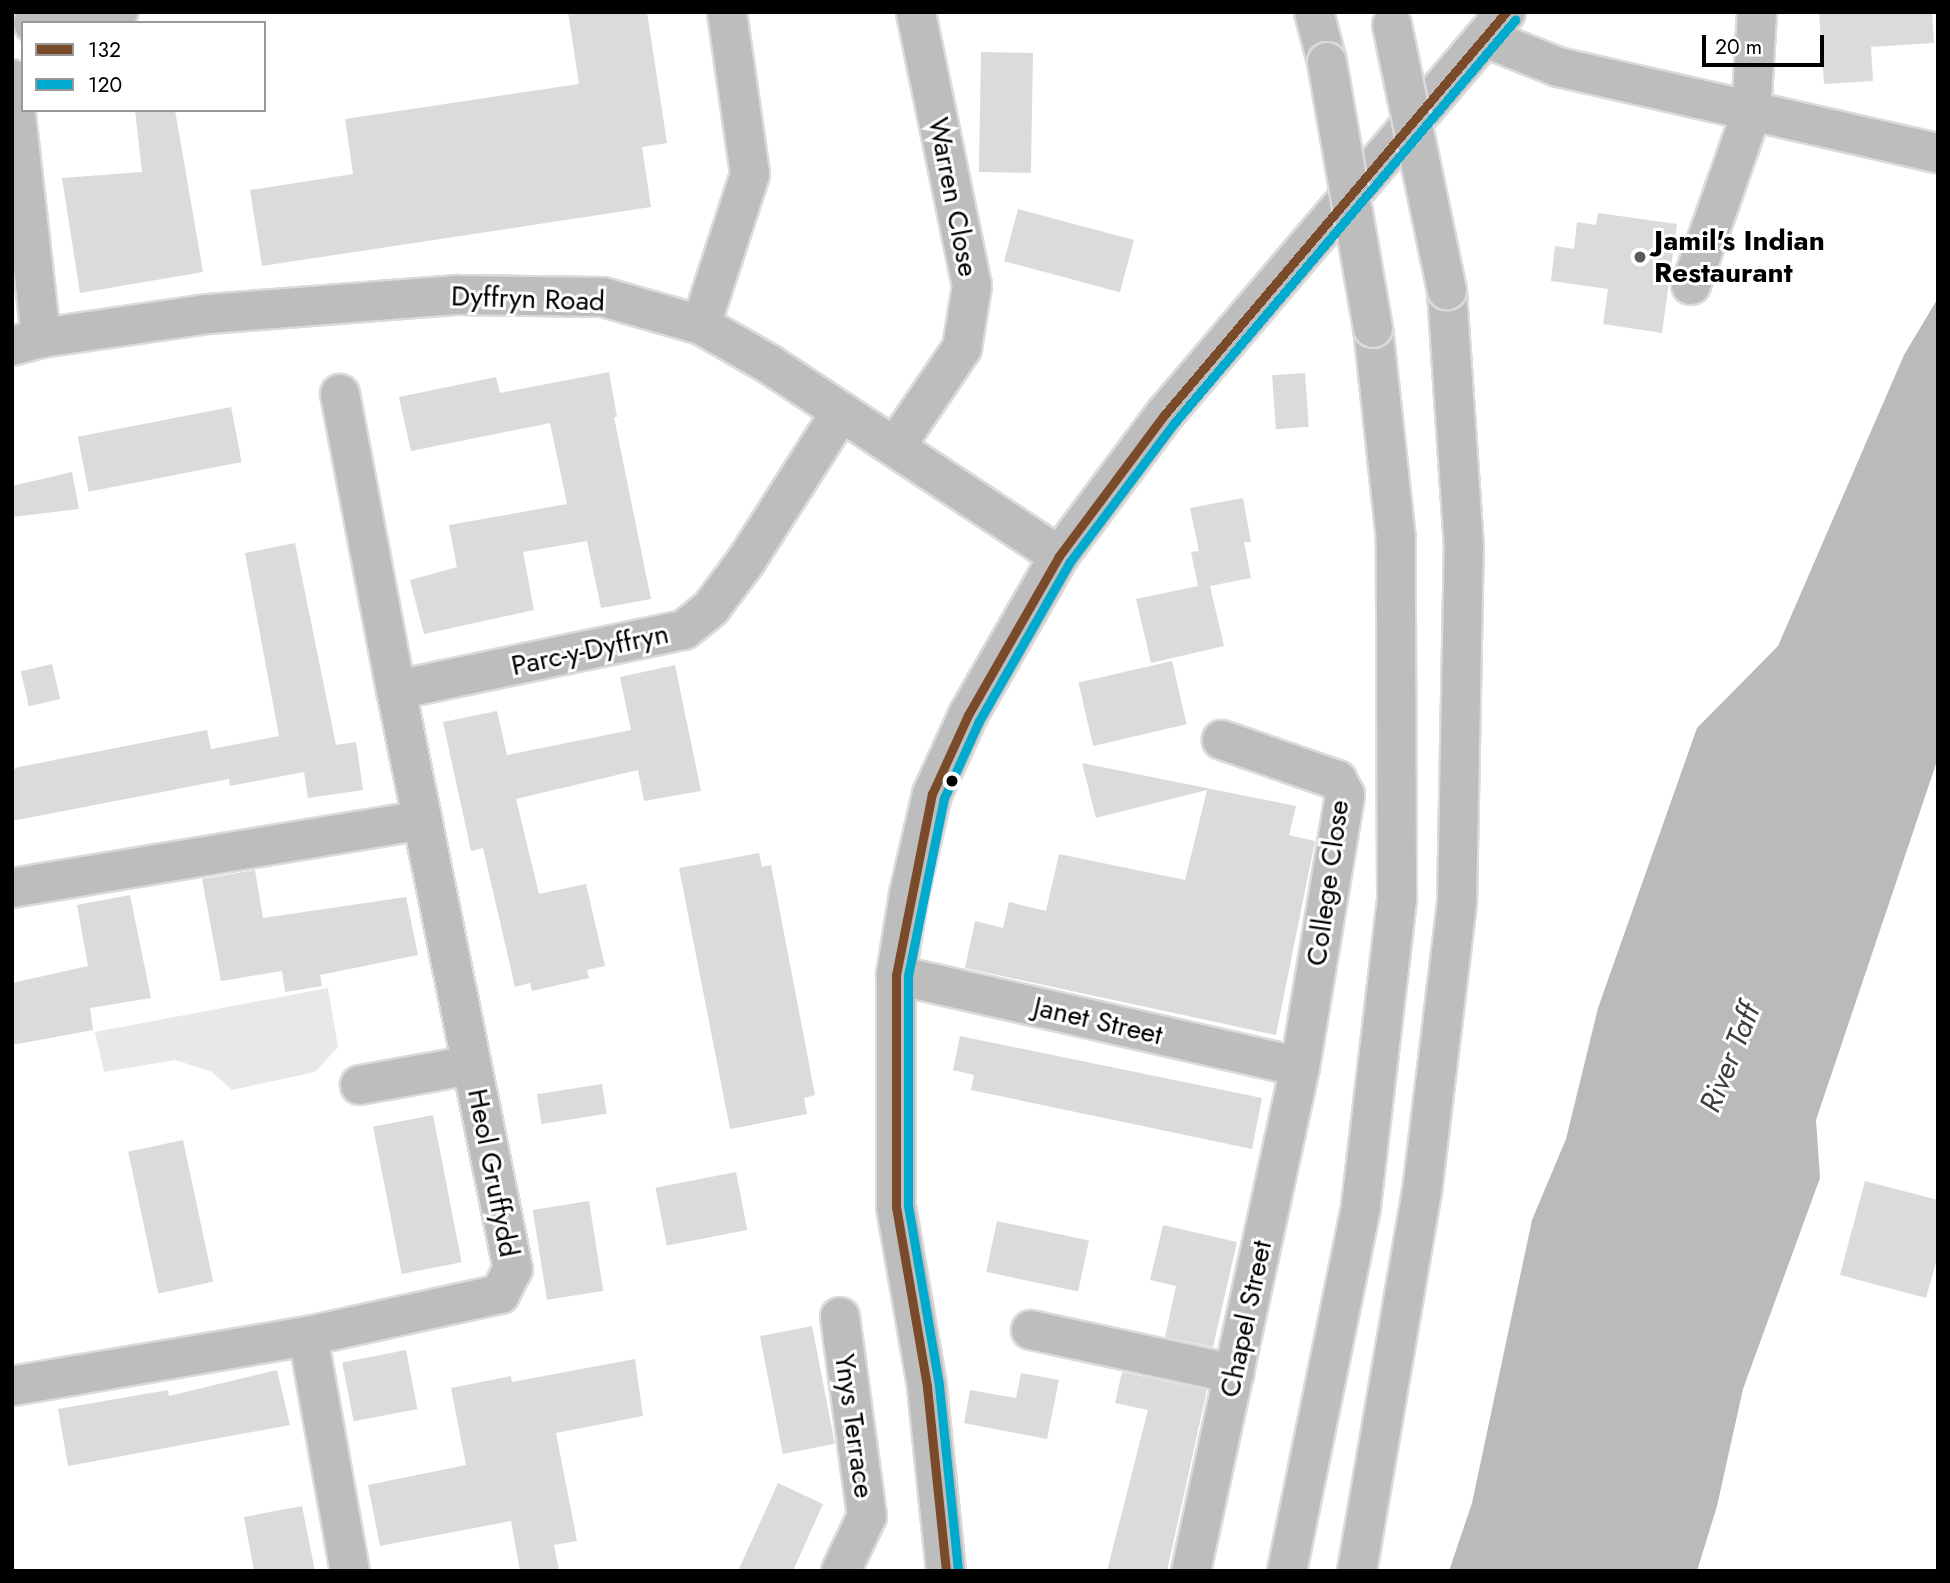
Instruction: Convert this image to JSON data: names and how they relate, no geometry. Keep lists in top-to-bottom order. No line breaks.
{"streets":{"main road":["Warren Close","Dyffryn Road","Parc-y-Dyffryn","College Close","Janet Street","Heol Gruffydd","Chapel Street","Ynys Terrace"]},"crossings":[["Warren Close","Dyffryn Road"],["Dyffryn Road","Parc-y-Dyffryn"],["College Close","Janet Street"],["College Close","Chapel Street"],["Janet Street","Chapel Street"]],"water":["River Taff"],"places":["Jamil's Indian Restaurant"],"lines":["transit line 132","transit line 120"],"legend":["132","120"],"scale_bar":"20 m"}
